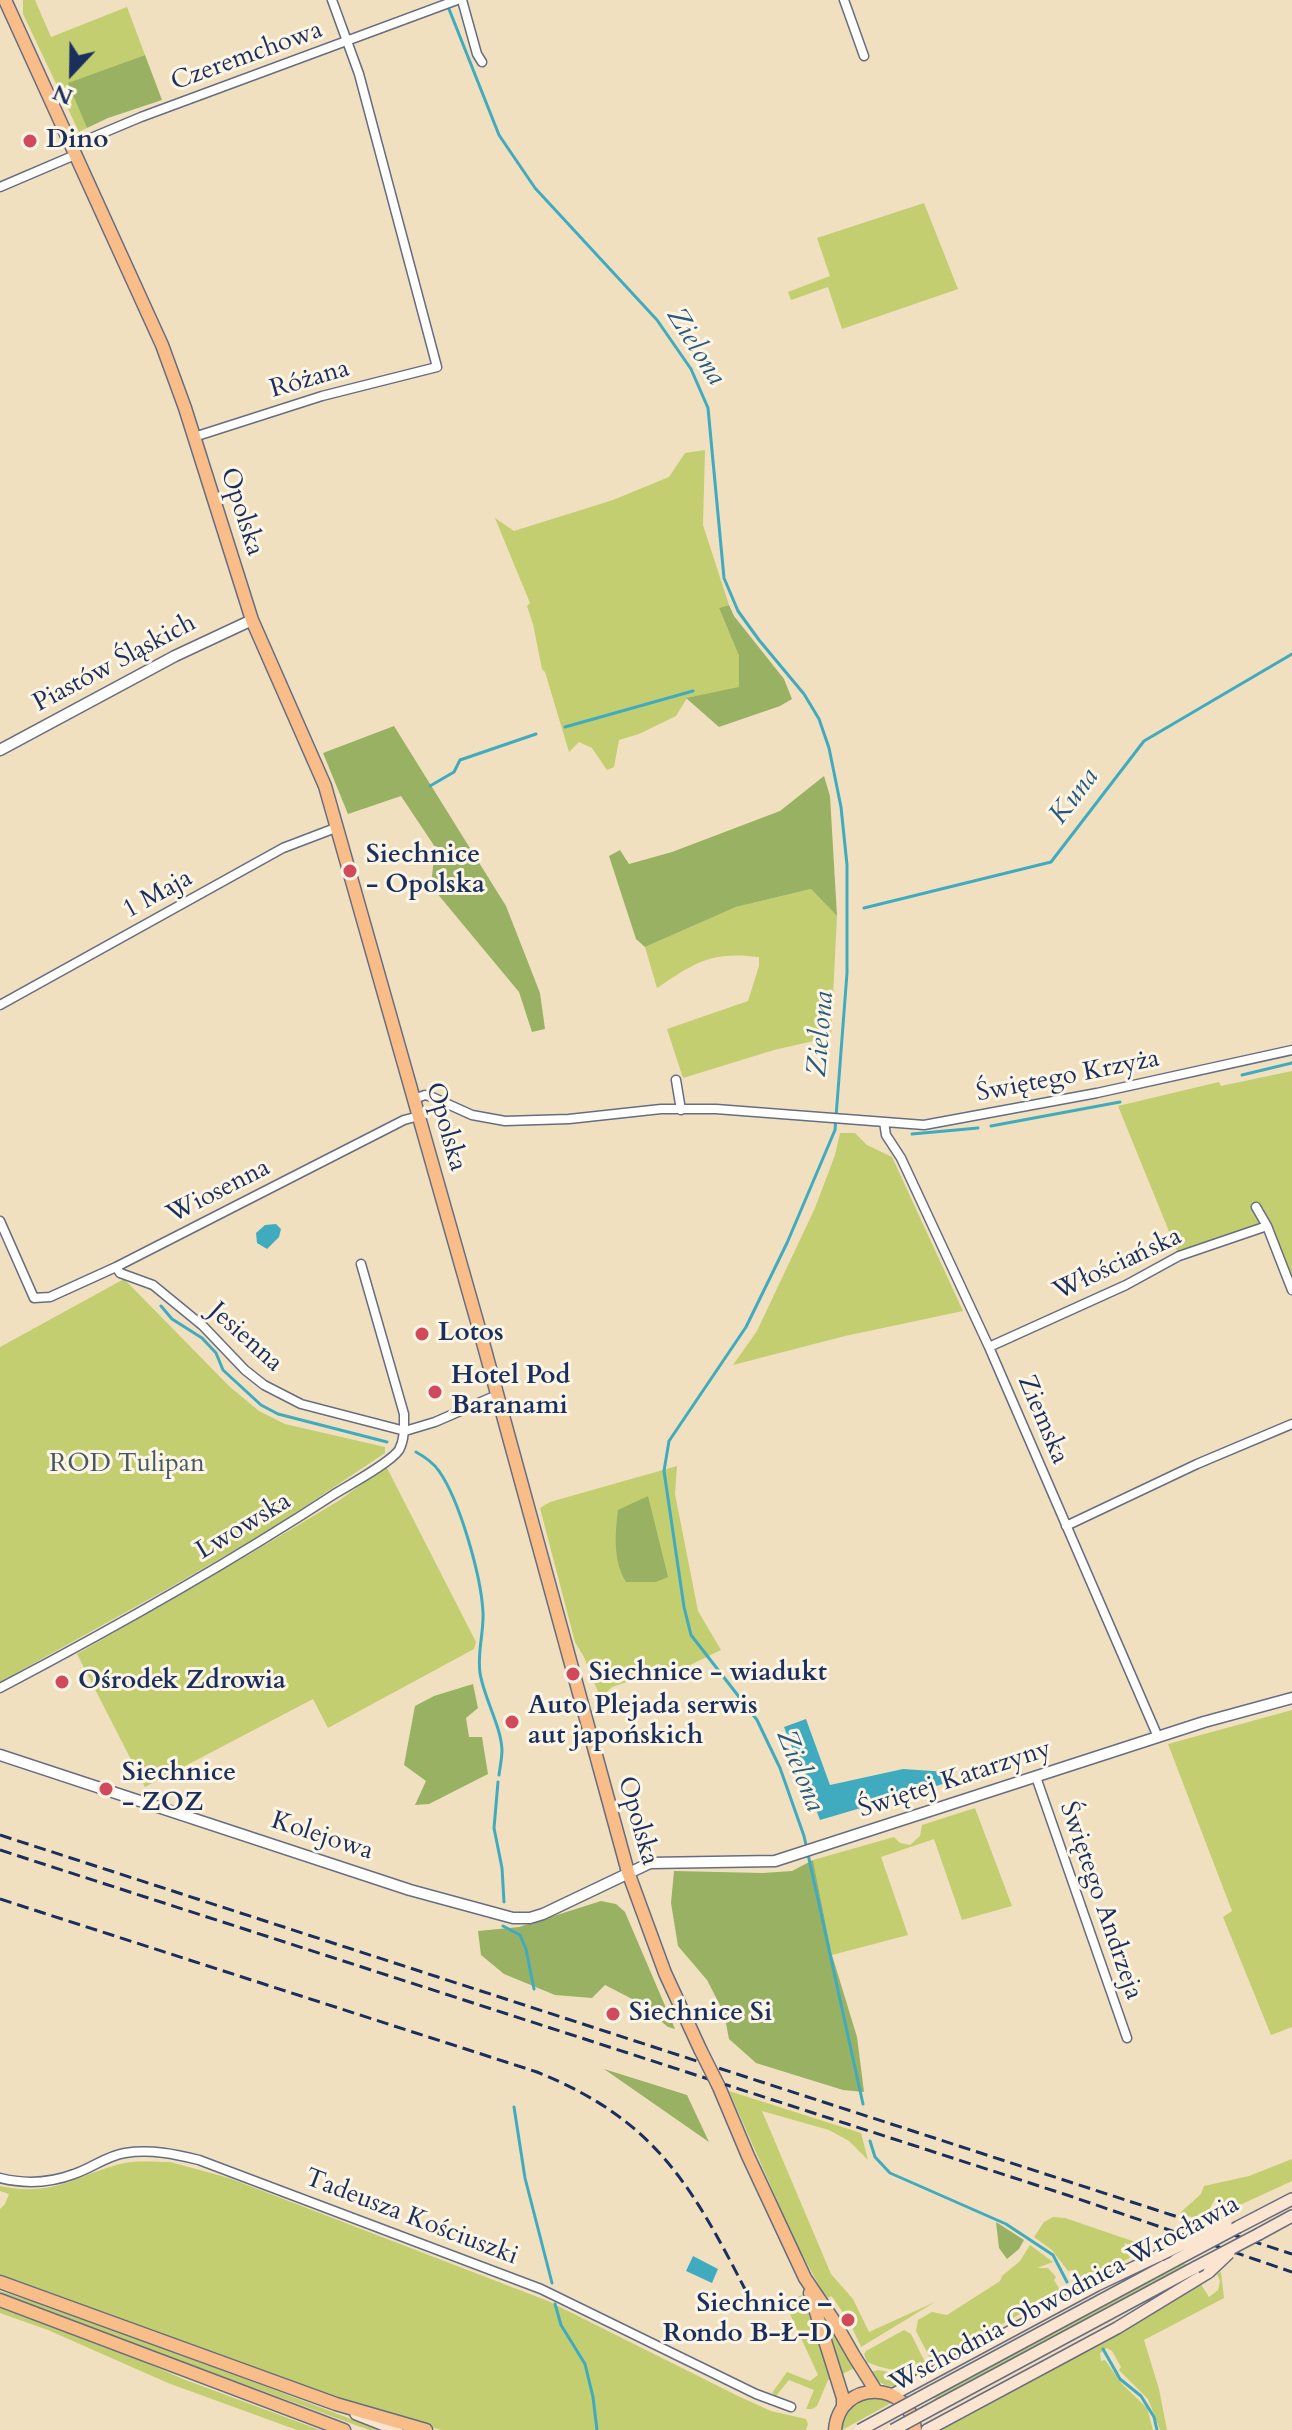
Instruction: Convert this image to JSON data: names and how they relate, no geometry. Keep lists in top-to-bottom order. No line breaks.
{"streets":{"main road":["Opolska","Wschodnia Obwodnica Wrocławia"],"street":["Czeremchowa","Różana","Piastów Śląskich","1 Maja","Świętego Krzyża","Wiosenna","Włościańska","Jesienna","Ziemska","Lwowska","Świętej Katarzyny","Kolejowa","Świętego Andrzeja","Tadeusza Kościuszki"]},"crossings":[["Czeremchowa","Różana"],["Czeremchowa","Opolska"],["Różana","Opolska"],["Opolska","Piastów Śląskich"],["Opolska","1 Maja"],["Opolska","Wiosenna"],["Opolska","Świętej Katarzyny"],["Opolska","Kolejowa"],["Świętego Krzyża","Ziemska"],["Wiosenna","Jesienna"],["Włościańska","Ziemska"],["Jesienna","Lwowska"],["Ziemska","Świętej Katarzyny"],["Świętej Katarzyny","Kolejowa"],["Świętej Katarzyny","Świętego Andrzeja"]],"water":["Zielona","Kuna"],"parks":["ROD Tulipan"],"places":["Dino","Siechnice - Opolska","Lotos","Hotel Pod Baranami","Siechnice - wiadukt","Ośrodek Zdrowia","Auto Plejada serwis aut japońskich","Siechnice - ZOZ","Siechnice Si","Siechnice – Rondo B-Ł-D"],"north":"bottom"}
